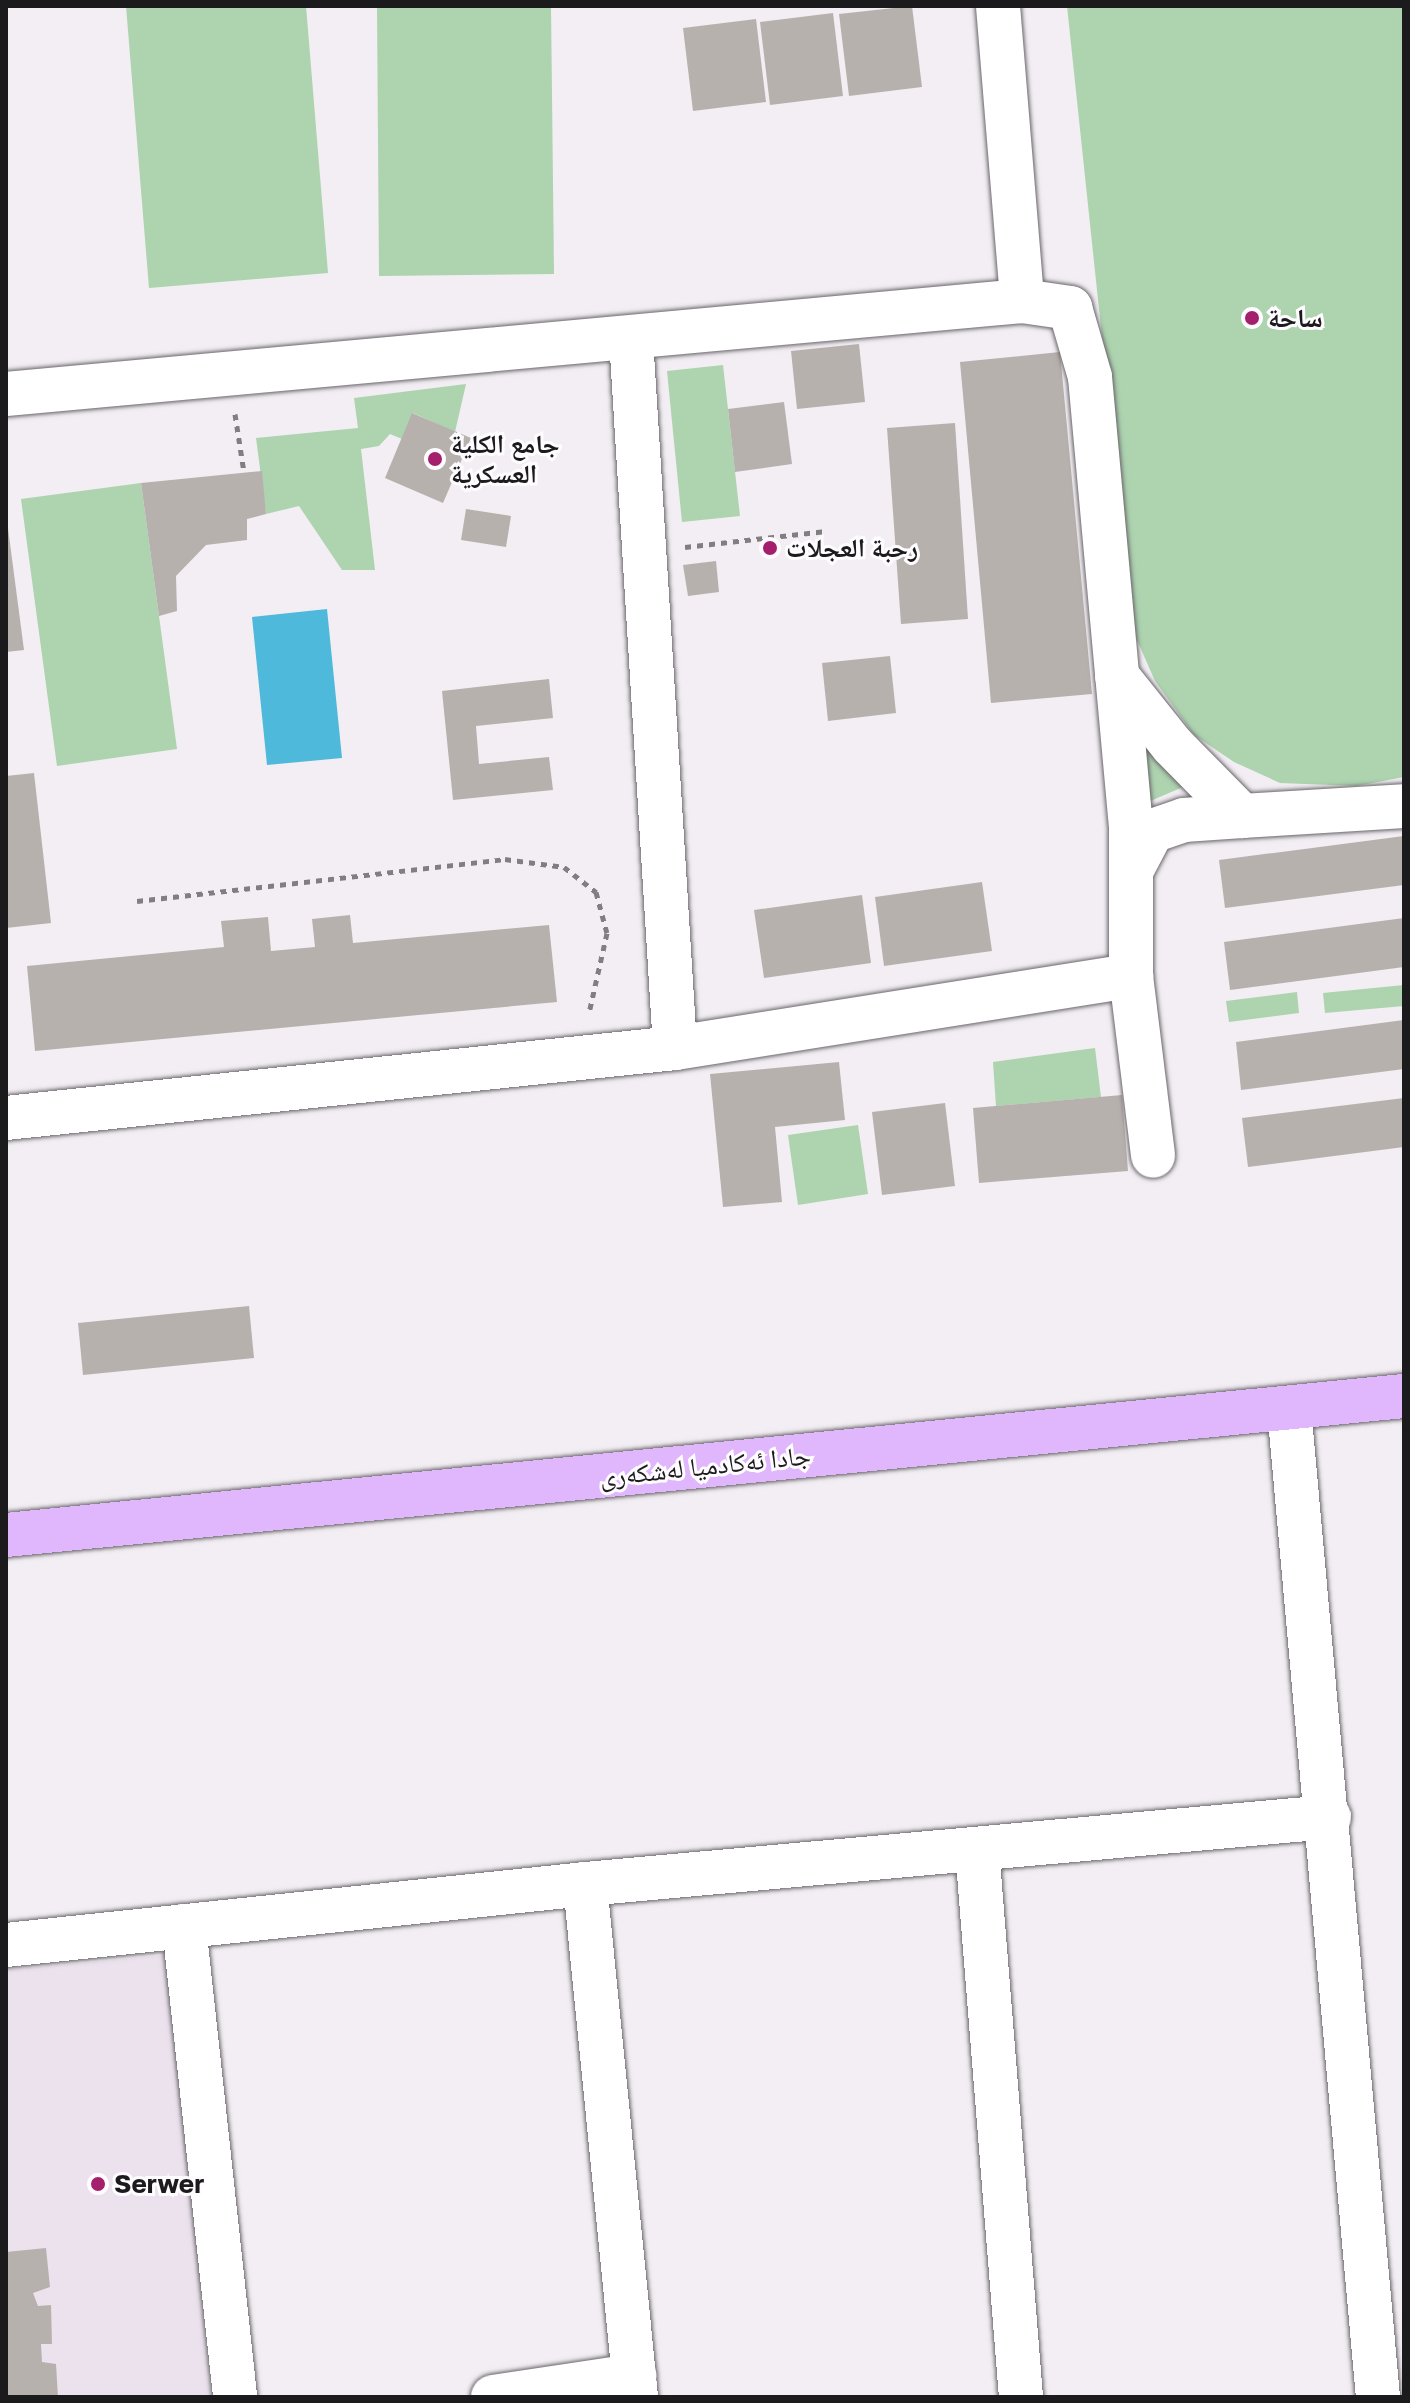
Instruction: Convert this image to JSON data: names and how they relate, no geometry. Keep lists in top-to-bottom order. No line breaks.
{"streets":{"main road":["جادا ئه‌كادميا له‌شكه‌رى"]},"places":["ساحة","جامع الكلية العسكرية","رحبة العجلات","Serwer"]}
